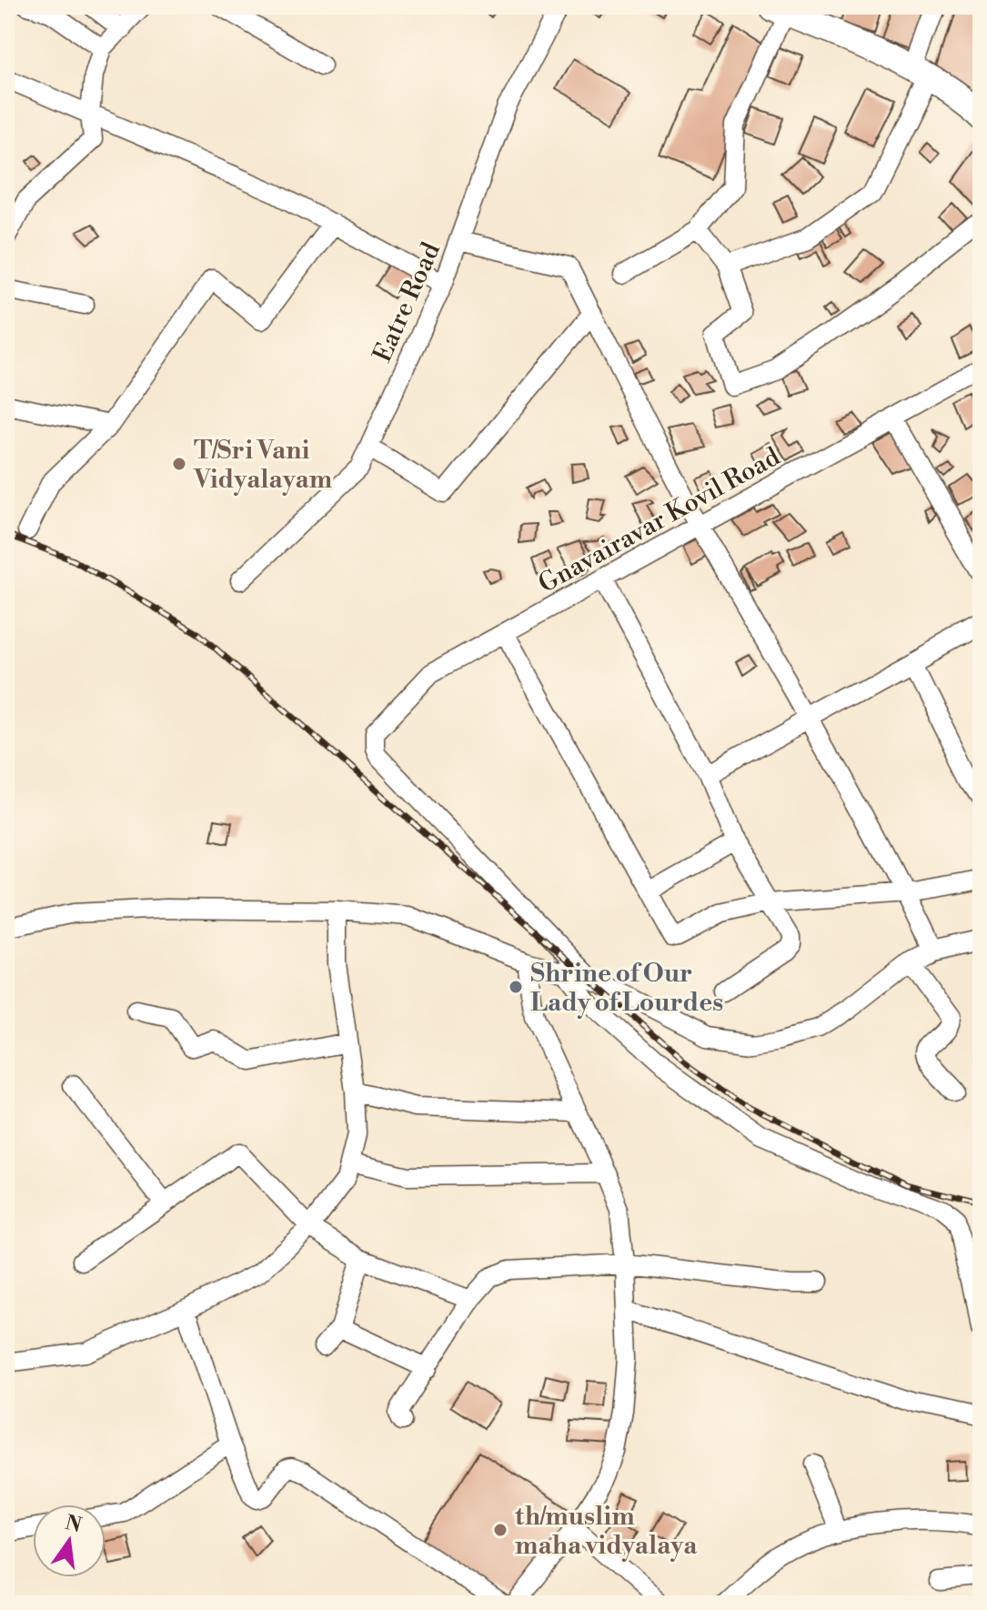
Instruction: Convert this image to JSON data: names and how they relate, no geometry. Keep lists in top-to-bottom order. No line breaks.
{"streets":{"street":["Eatre Road","Gnavairavar Kovil Road"]},"places":["T/Sri Vani Vidyalayam","Shrine of Our Lady of Lourdes","th/muslim maha vidyalaya"],"north":"top"}
